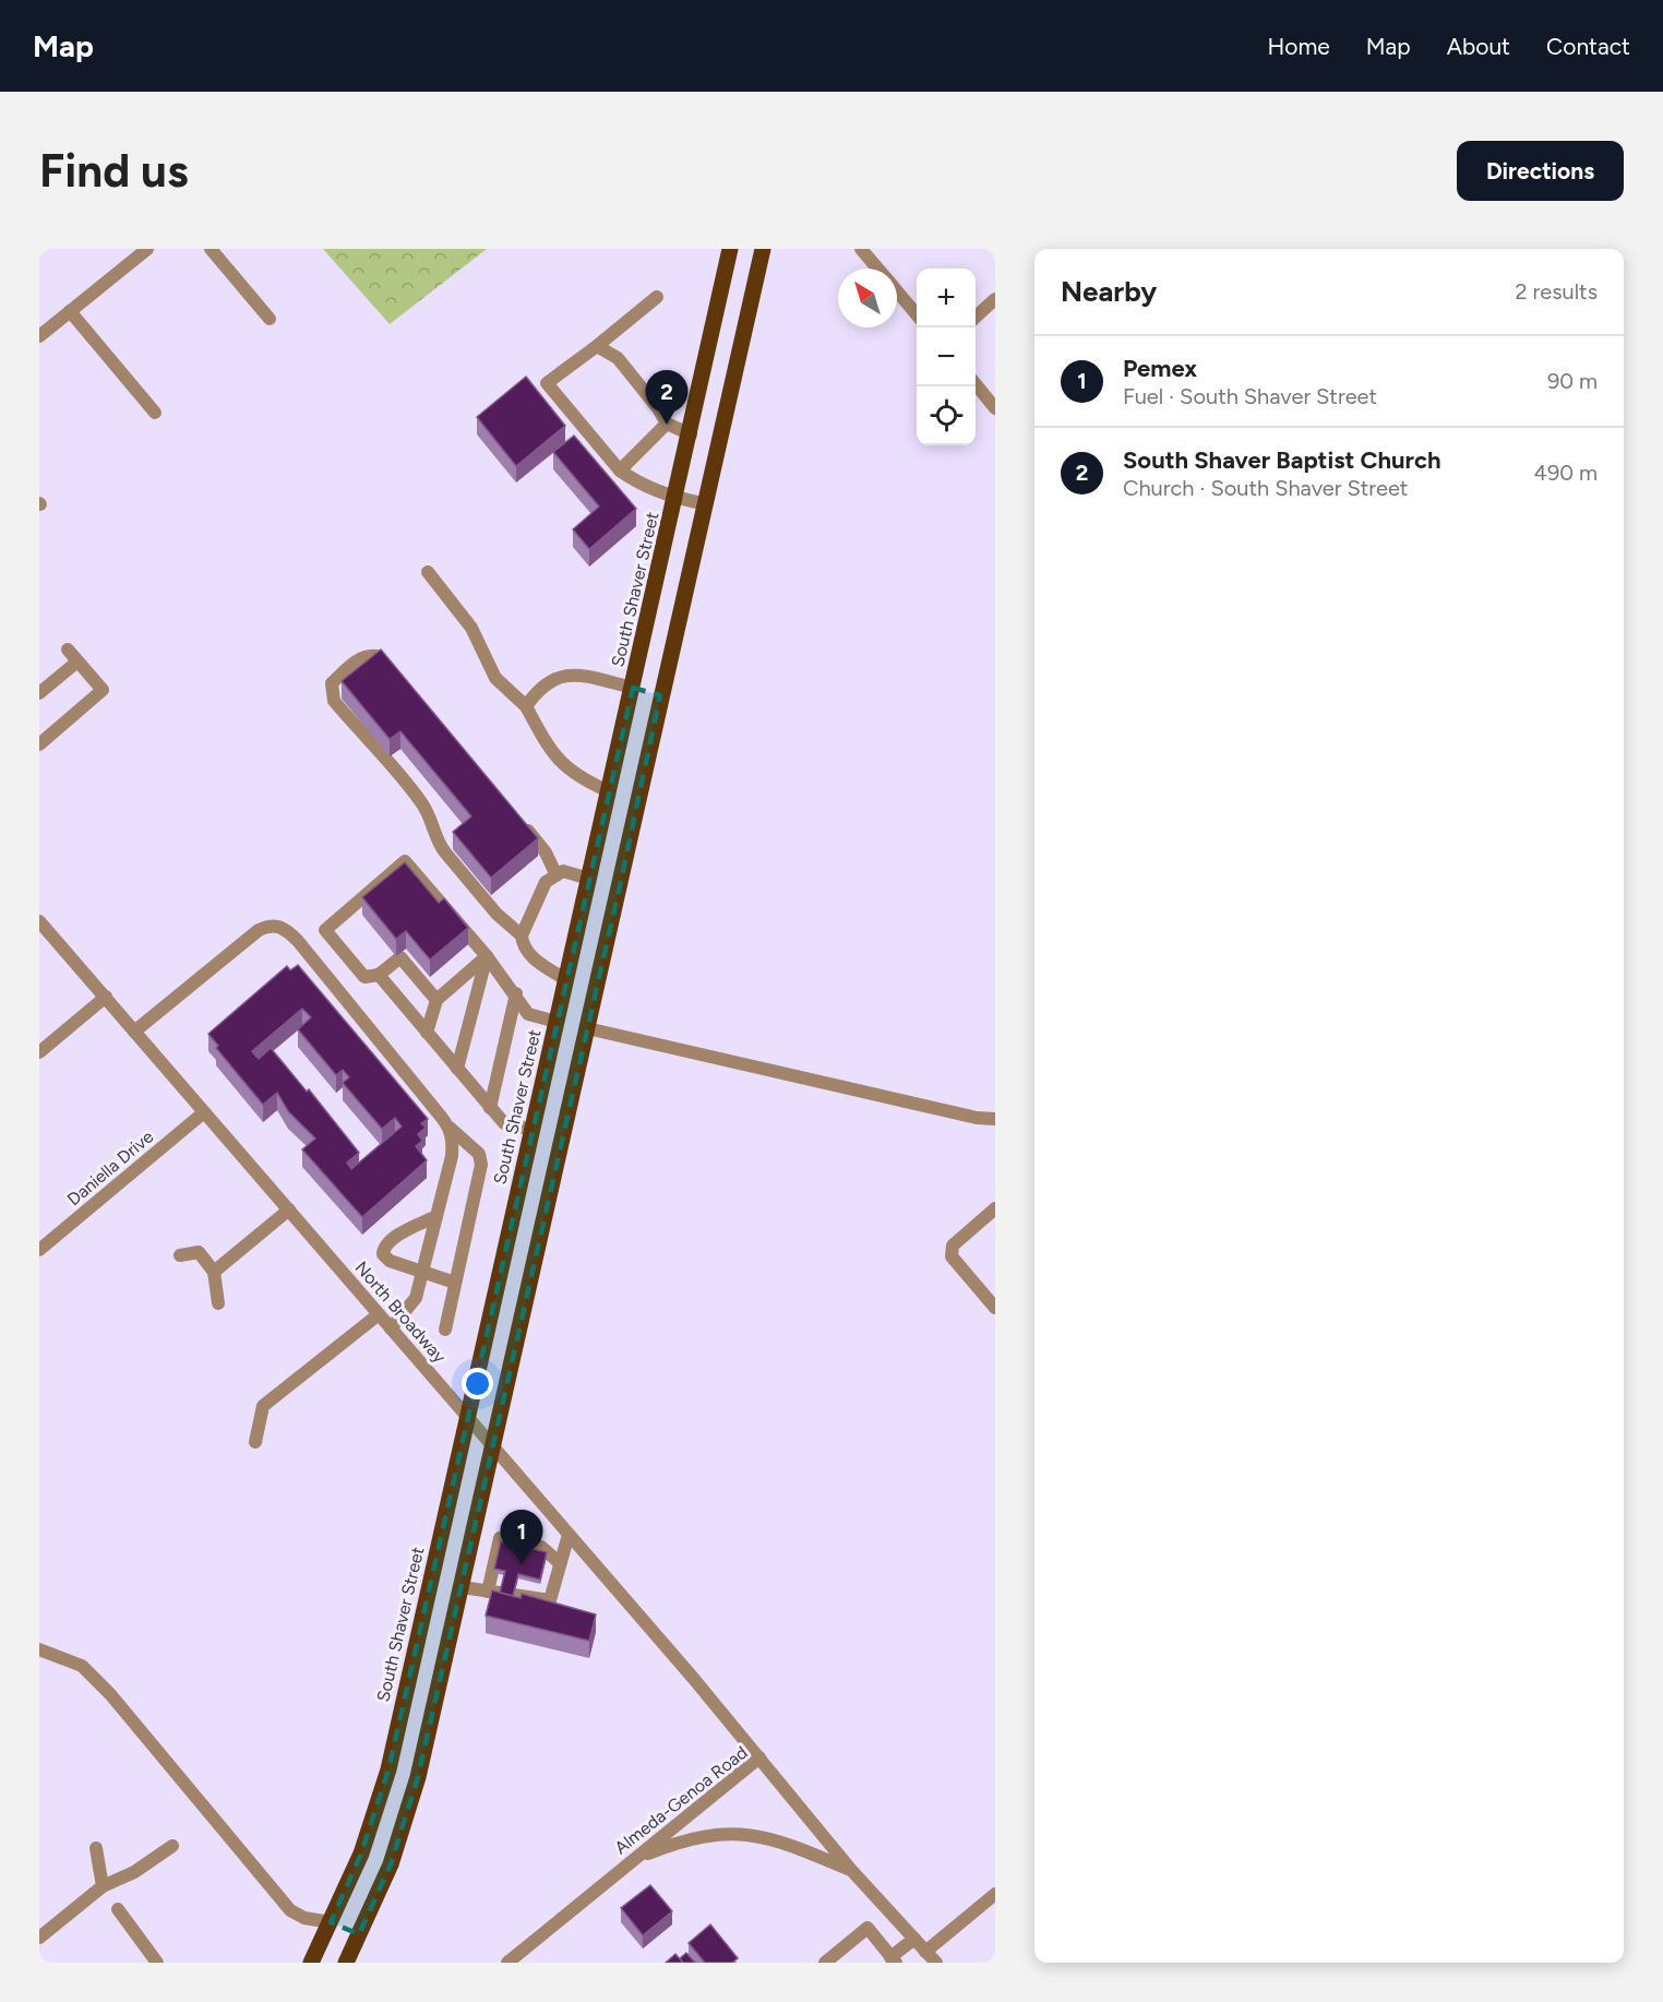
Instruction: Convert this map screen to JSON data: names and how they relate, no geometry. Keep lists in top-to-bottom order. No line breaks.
{"streets":{"main road":["South Shaver Street"],"street":["Daniella Drive","North Broadway","Almeda-Genoa Road"]},"crossings":[["South Shaver Street","North Broadway"],["Daniella Drive","North Broadway"],["North Broadway","Almeda-Genoa Road"]],"north":"top left","page":{"header":"Map","nav":["Home","Map","About","Contact"],"buttons":"Directions","title":"Find us","heading":["Nearby","2 results"],"map_buttons":["+","−"],"list":[{"mark":"1","name":"Pemex","note":"Fuel · South Shaver Street","value":"90 m"},{"mark":"2","name":"South Shaver Baptist Church","note":"Church · South Shaver Street","value":"490 m"}],"pins":["2","1"]}}
